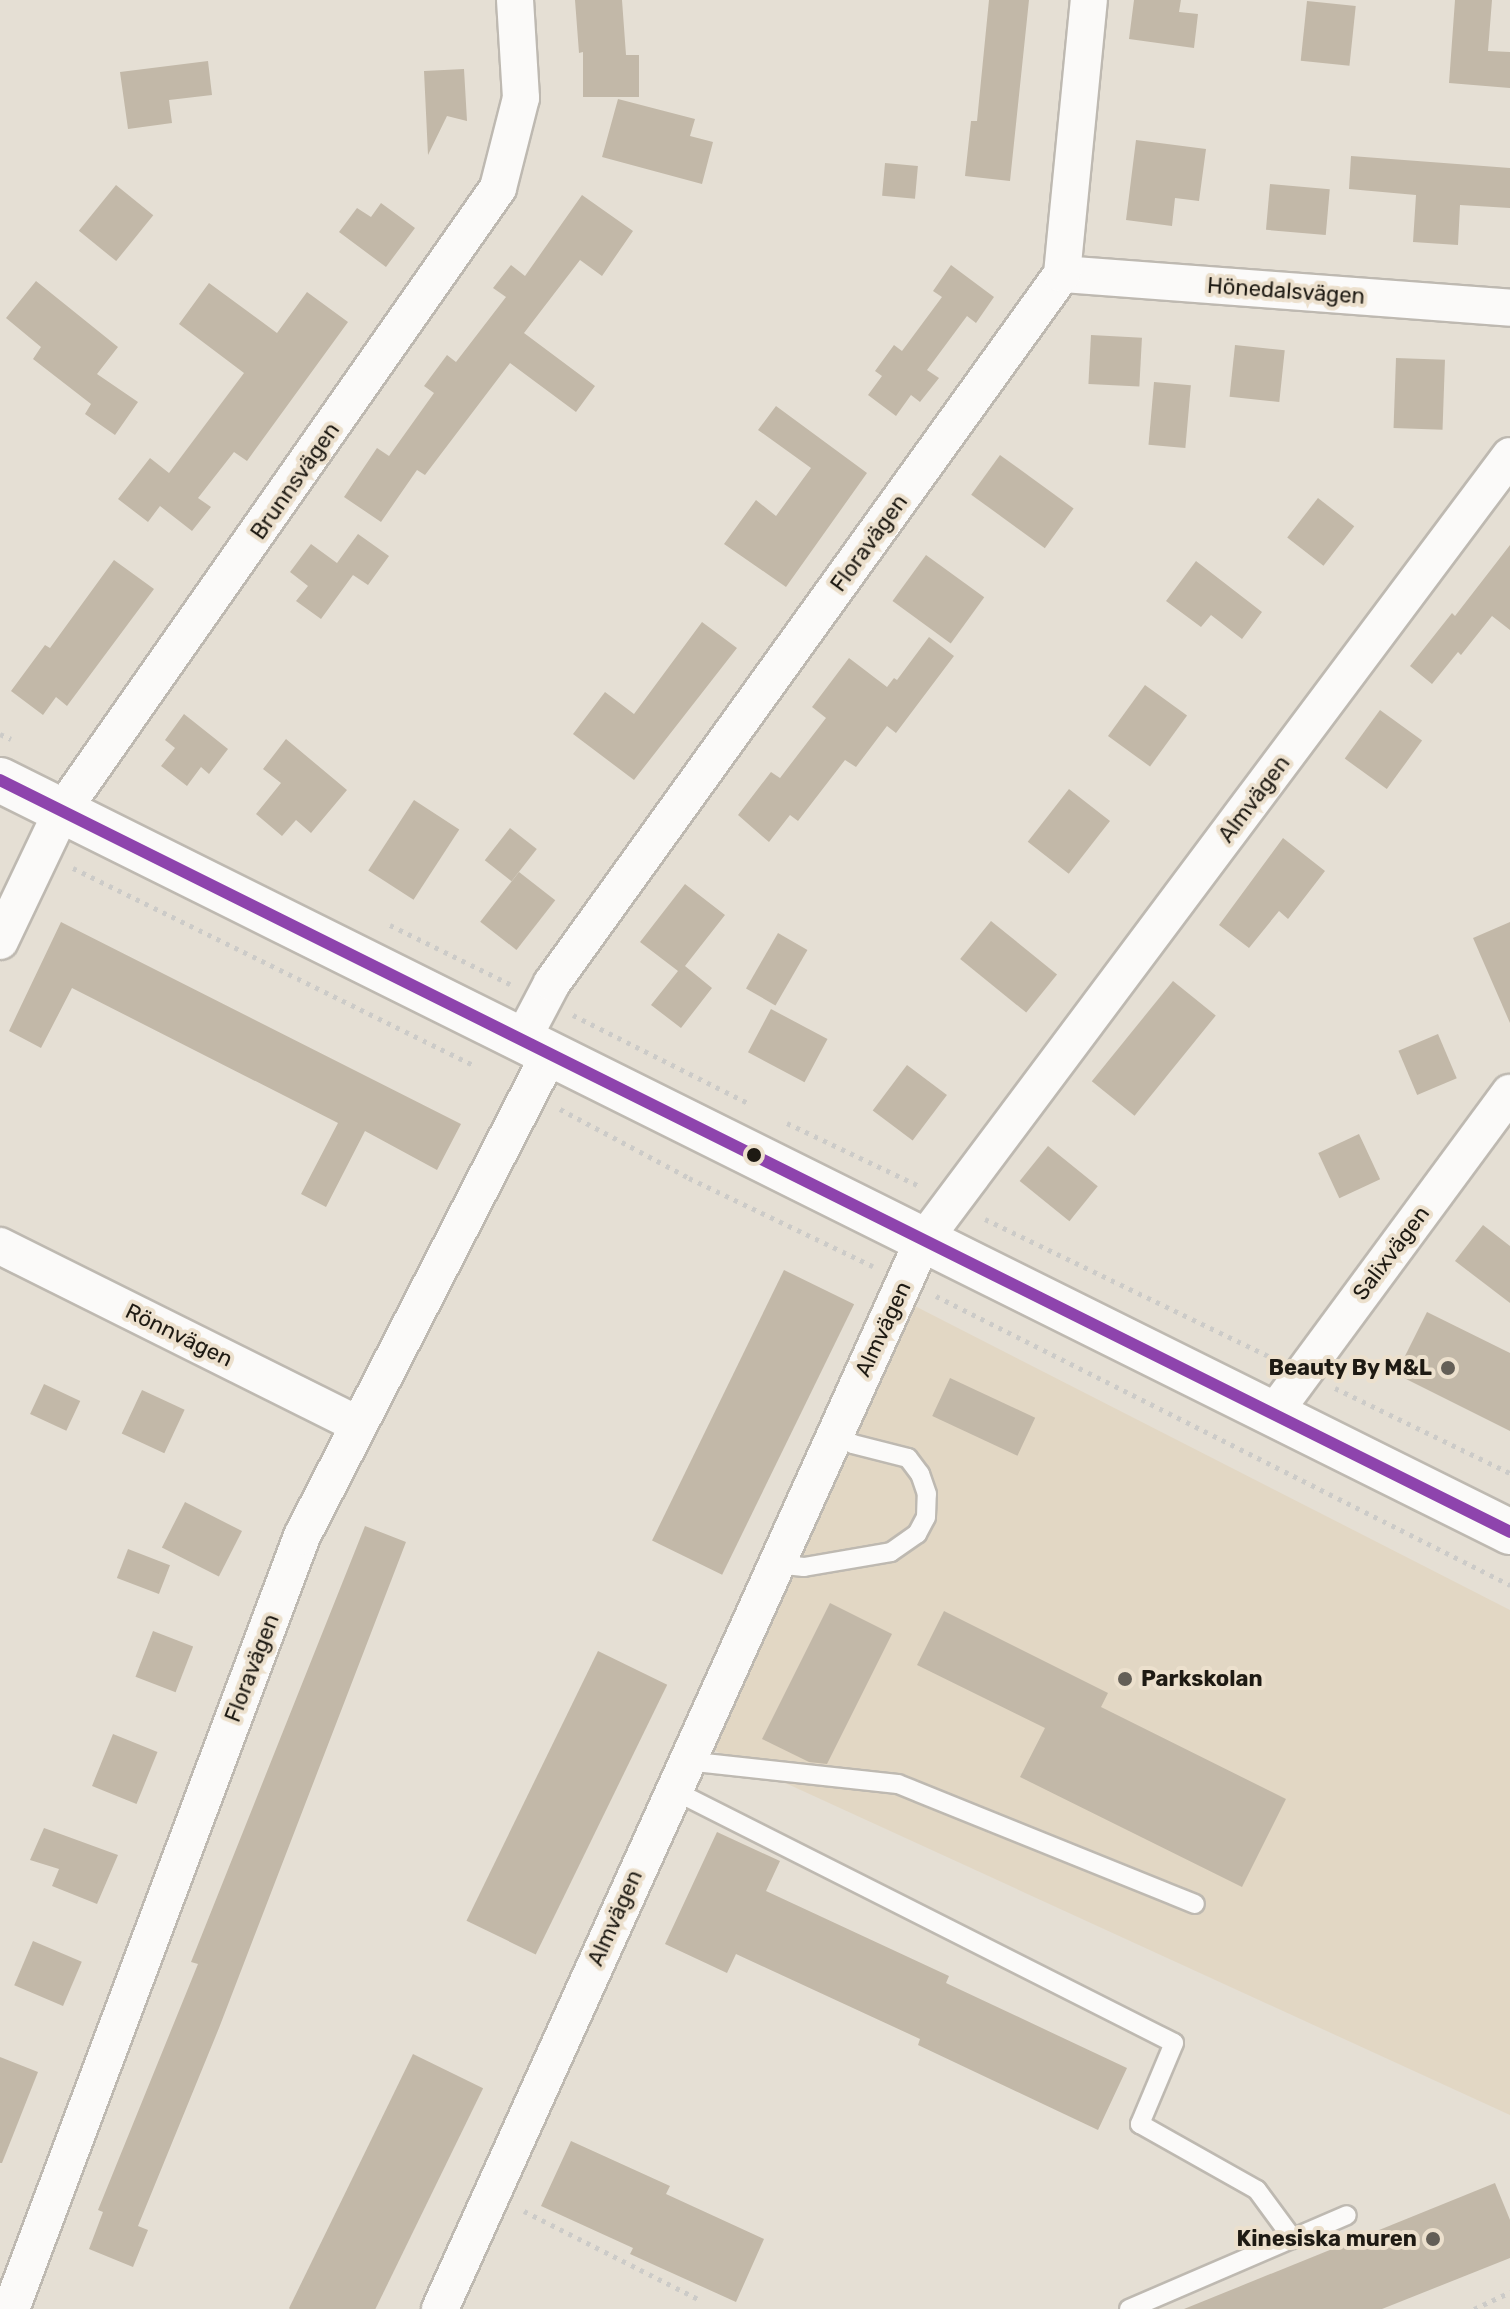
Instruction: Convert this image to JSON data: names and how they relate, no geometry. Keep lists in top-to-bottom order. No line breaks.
{"streets":{"street":["Hönedalsvägen","Brunnsvägen","Floravägen","Almvägen","Salixvägen","Rönnvägen"]},"crossings":[["Hönedalsvägen","Floravägen"],["Floravägen","Rönnvägen"]],"places":["Beauty By M&L","Parkskolan","Kinesiska muren"]}
